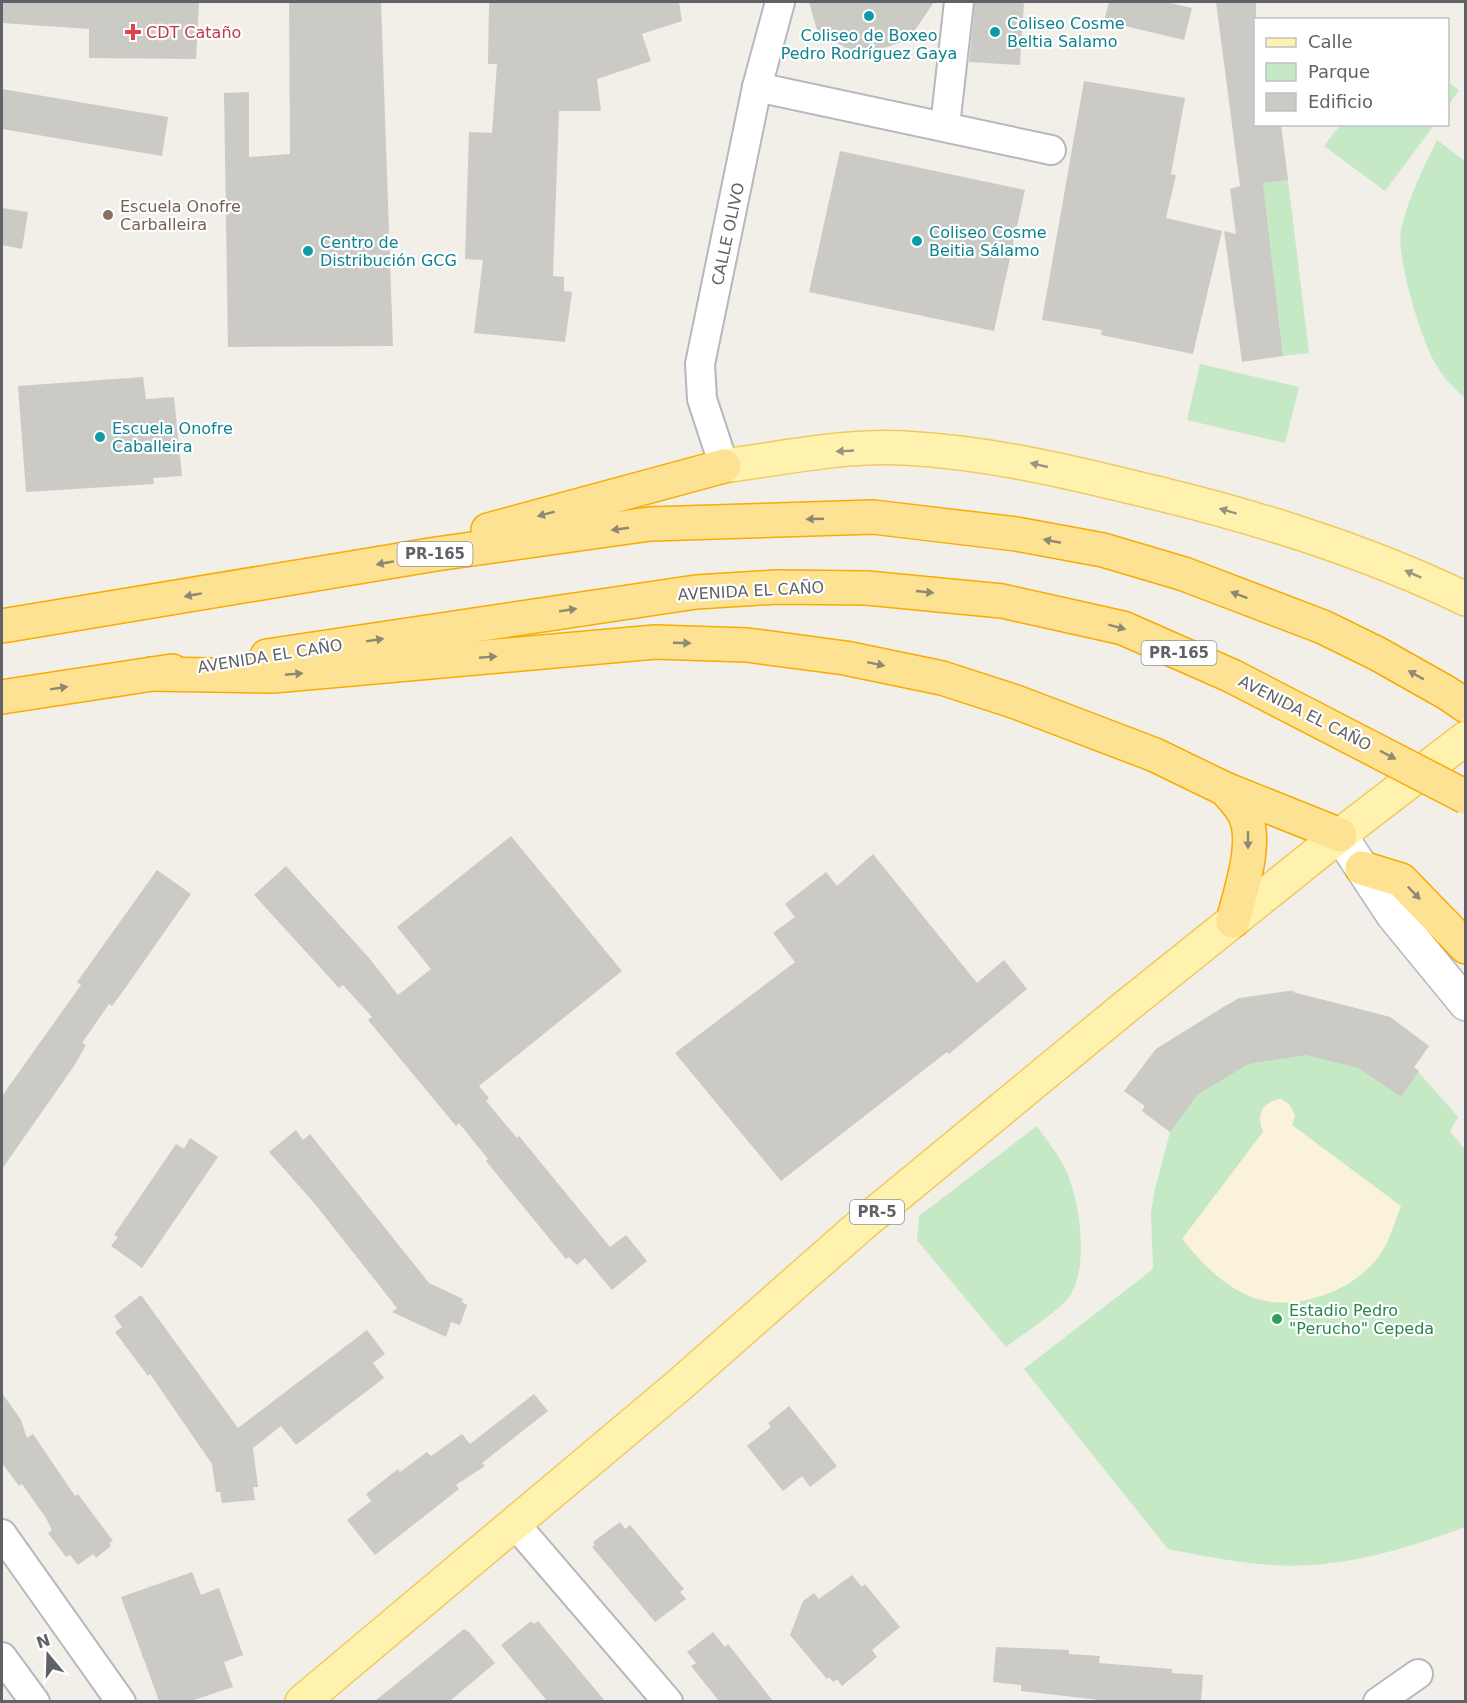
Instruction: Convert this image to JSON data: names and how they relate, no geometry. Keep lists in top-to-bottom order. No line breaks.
{"streets":{"highway":["PR-165","AVENIDA EL CAÑO"],"main road":["PR-5"],"street":["CALLE OLIVO"]},"places":{"other":["Coliseo de Boxeo Pedro Rodríguez Gaya","Coliseo Cosme Beltia Salamo","Escuela Onofre Carballeira","Coliseo Cosme Beitia Sálamo","Centro de Distribución GCG","Escuela Onofre Caballeira","Estadio Pedro \"Perucho\" Cepeda"],"health":["CDT Cataño"]},"legend":["Calle","Parque","Edificio"],"north":"top"}
